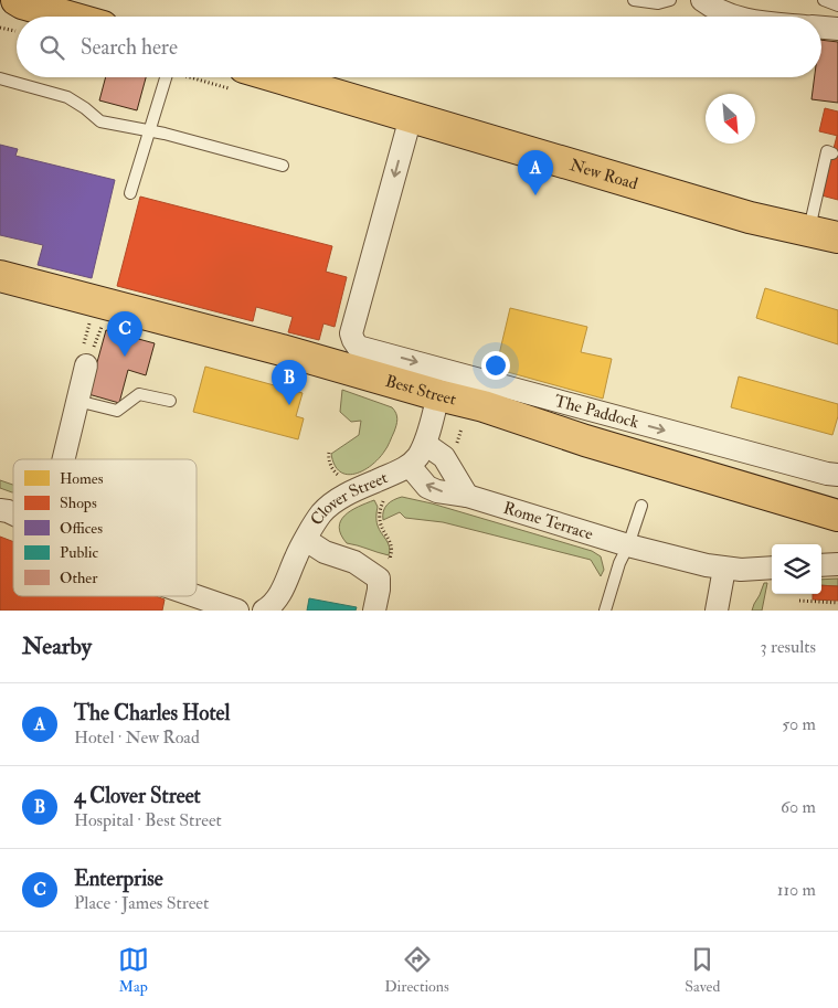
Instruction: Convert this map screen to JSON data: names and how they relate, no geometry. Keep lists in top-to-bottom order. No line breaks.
{"streets":{"main road":["New Road","Best Street"],"street":["The Paddock","Clover Street","Rome Terrace"]},"crossings":[["New Road","The Paddock"],["Best Street","Clover Street"],["Clover Street","Rome Terrace"]],"legend":["Homes","Shops","Offices","Public","Other"],"north":"bottom right","page":{"search":"Search here","pins":["A","C","B"],"heading":["Nearby","3 results"],"list":[{"mark":"A","name":"The Charles Hotel","note":"Hotel · New Road","value":"50 m"},{"mark":"B","name":"4 Clover Street","note":"Hospital · Best Street","value":"60 m"},{"mark":"C","name":"Enterprise","note":"Place · James Street","value":"110 m"}],"nav":["Map","Directions","Saved"]}}
